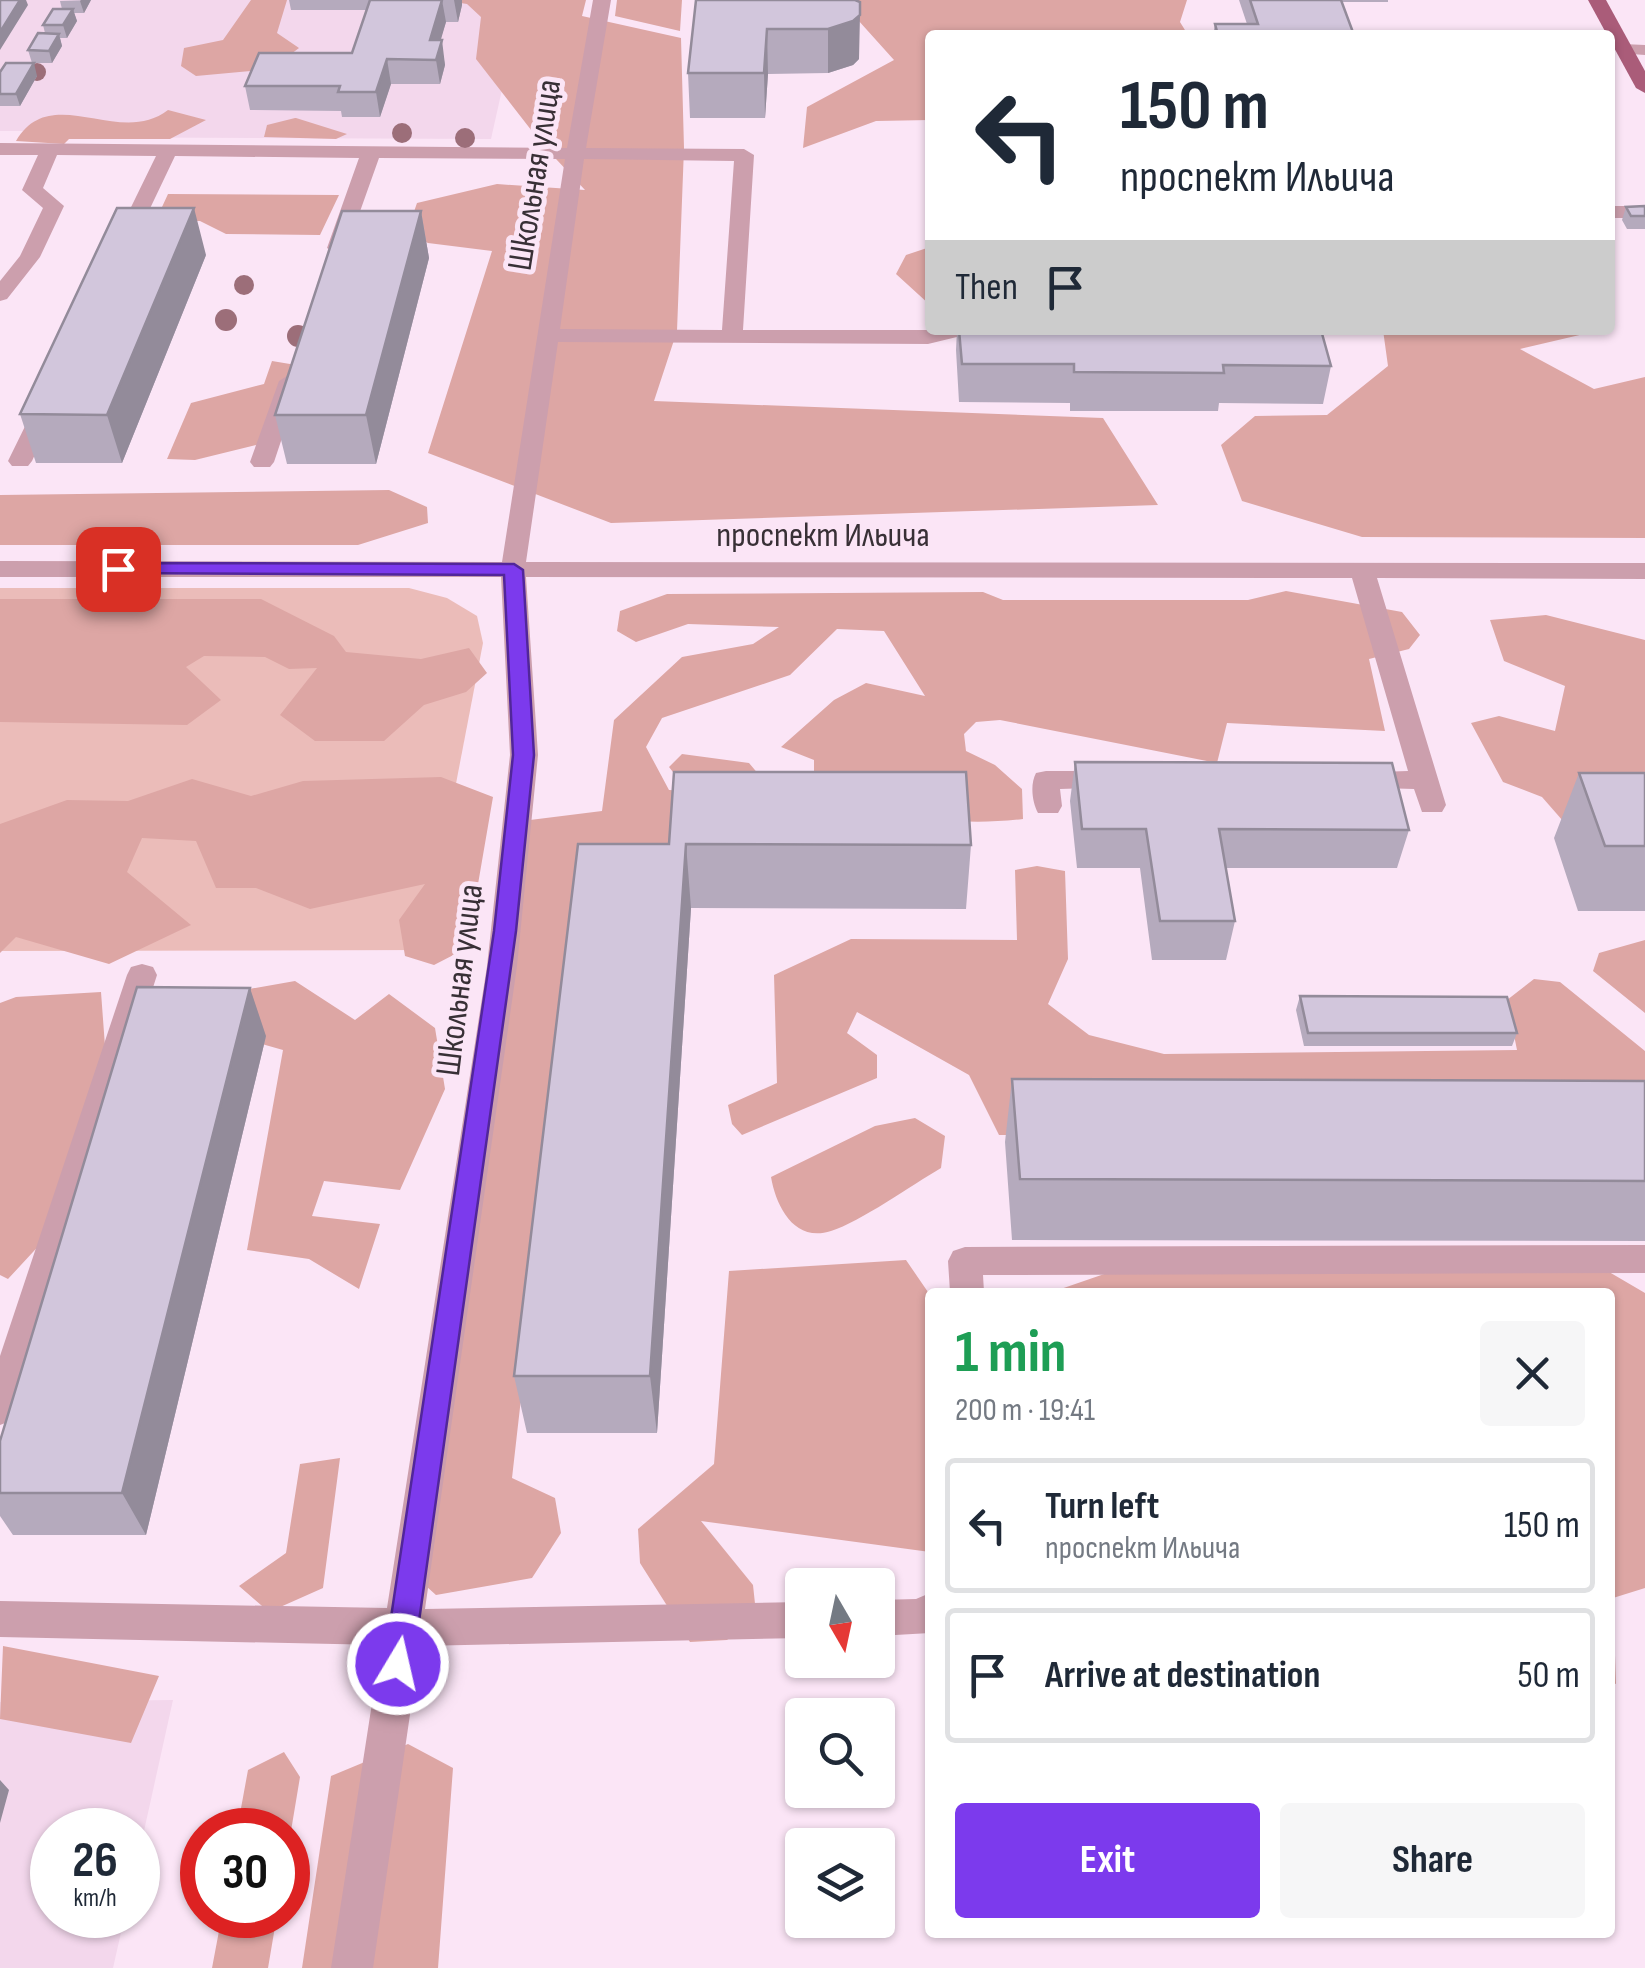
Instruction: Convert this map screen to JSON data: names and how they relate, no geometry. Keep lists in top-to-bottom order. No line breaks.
{"streets":{"street":["Школьная улица","проспект Ильича"]},"crossings":[["Школьная улица","проспект Ильича"]],"north":"bottom","page":{"turn":["150 m","проспект Ильича"],"then":"Then","heading":["1 min","200 m · 19:41"],"list":[{"name":"Turn left","note":"проспект Ильича","value":"150 m"},{"name":"Arrive at destination","value":"50 m"}],"buttons":["Exit","Share"],"speed":"26 km/h","limit":"30"}}
